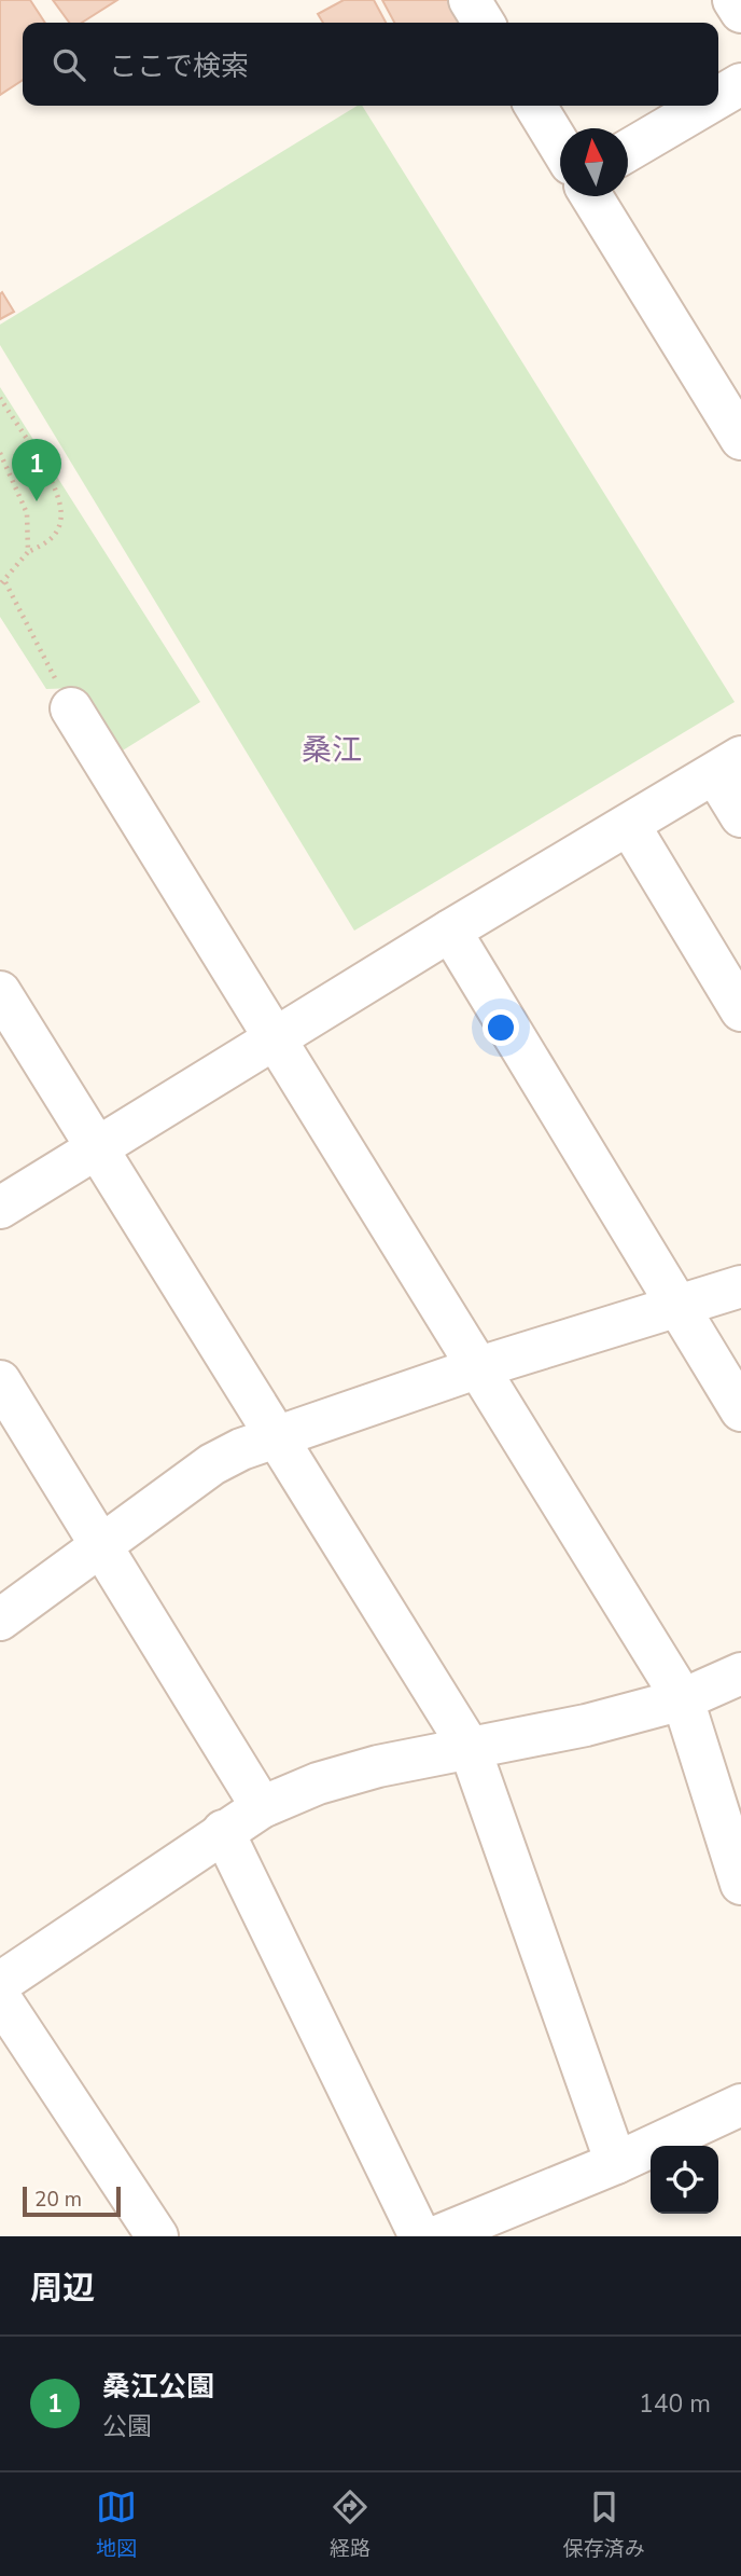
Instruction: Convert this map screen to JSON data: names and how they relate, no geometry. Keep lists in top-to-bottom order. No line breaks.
{"districts":["桑江"],"scale_bar":"20 m","north":"top","page":{"search":"ここで検索","pins":"1","scale":"20 m","heading":"周辺","list":[{"mark":"1","name":"桑江公園","note":"公園","value":"140 m"}],"nav":["地図","経路","保存済み"]}}
